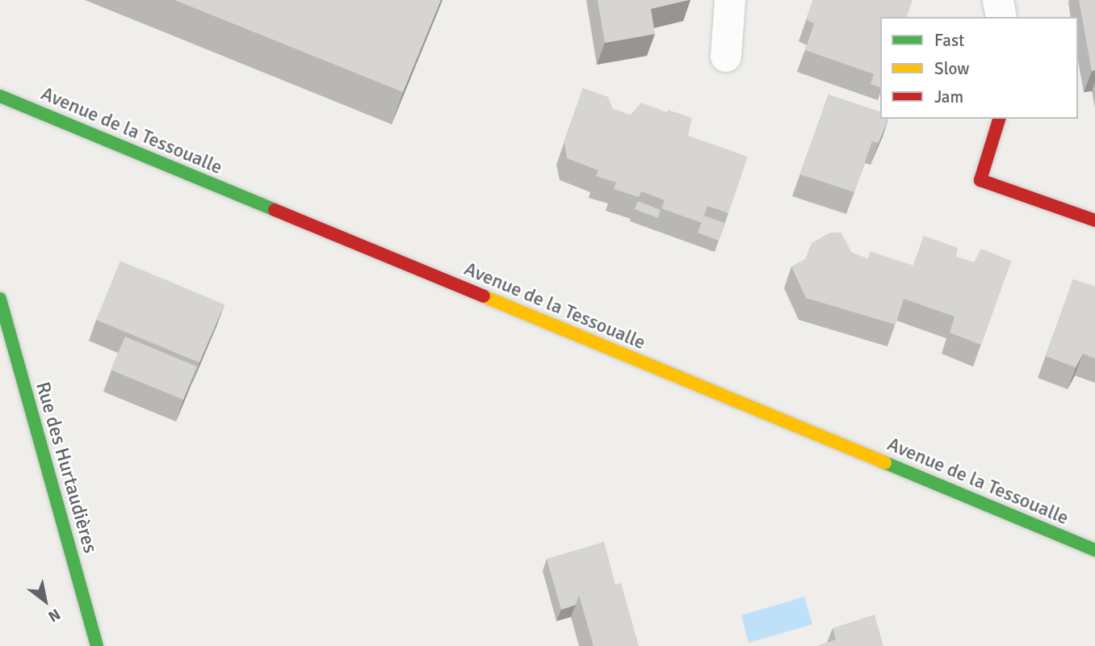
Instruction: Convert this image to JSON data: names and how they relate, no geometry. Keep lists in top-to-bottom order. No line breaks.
{"streets":{"main road":["Avenue de la Tessoualle","Rue des Hurtaudières"]},"legend":["Fast","Slow","Jam"],"north":"bottom right"}
